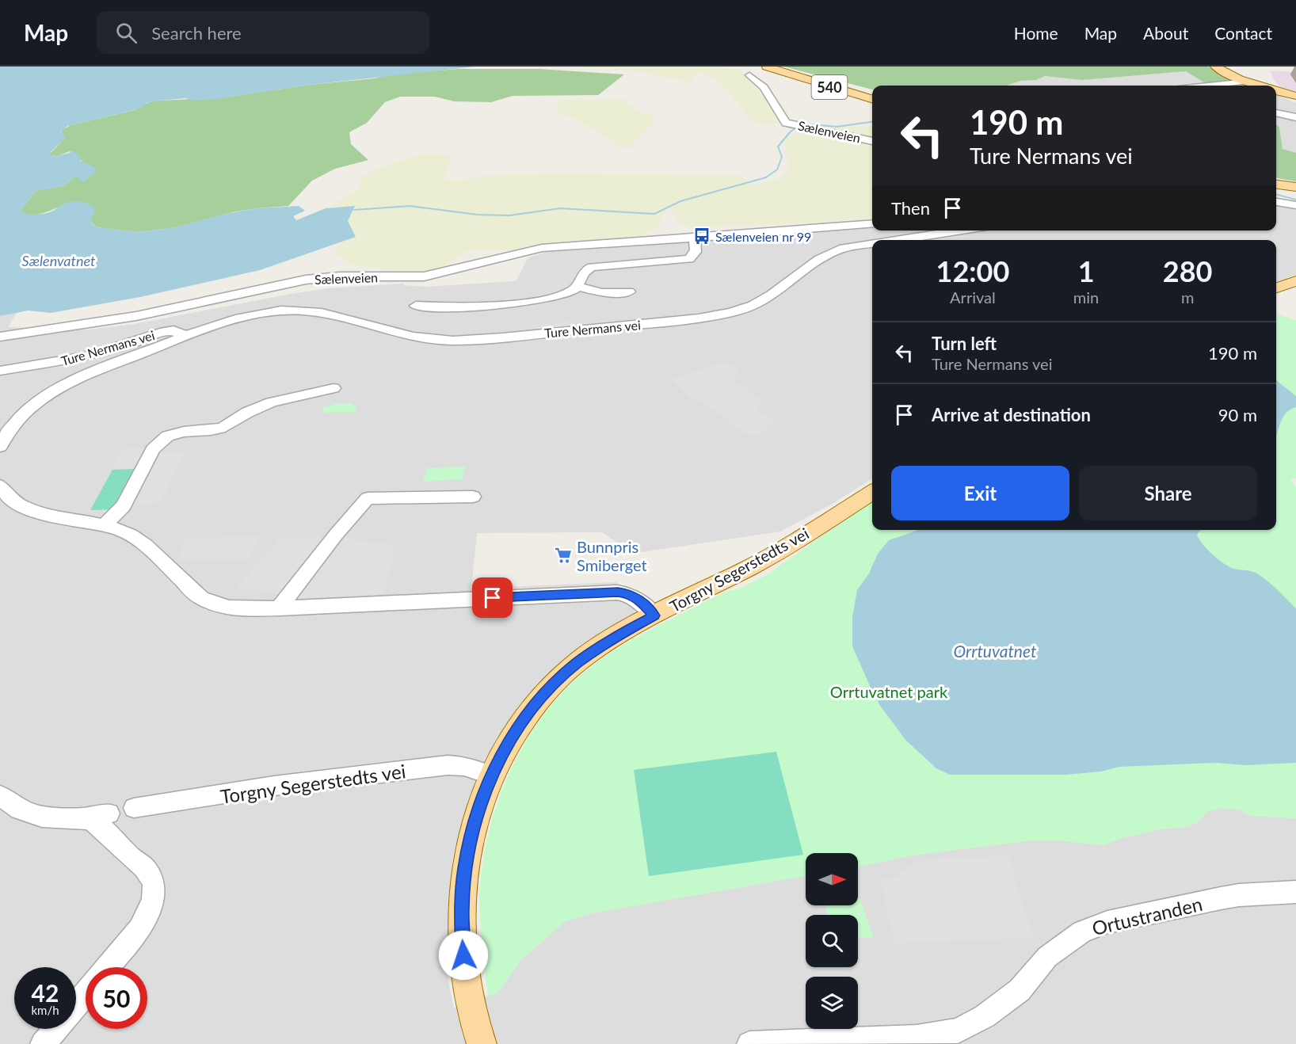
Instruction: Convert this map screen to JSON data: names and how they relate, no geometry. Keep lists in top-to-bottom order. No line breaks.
{"streets":{"main road":["540","Torgny Segerstedts vei"],"street":["Sælenveien","Ture Nermans vei","Ortustranden"]},"water":["Sælenvatnet","Orrtuvatnet"],"parks":["Orrtuvatnet park"],"places":{"bus stop":["Sælenveien nr 99"],"supermarket":["Bunnpris Smiberget"]},"north":"right","page":{"header":"Map","search":"Search here","nav":["Home","Map","About","Contact"],"turn":["190 m","Ture Nermans vei"],"then":"Then","eta":["12:00","Arrival","1","min","280","m"],"list":[{"name":"Turn left","note":"Ture Nermans vei","value":"190 m"},{"name":"Arrive at destination","value":"90 m"}],"buttons":["Exit","Share"],"speed":"42 km/h","limit":"50"}}
